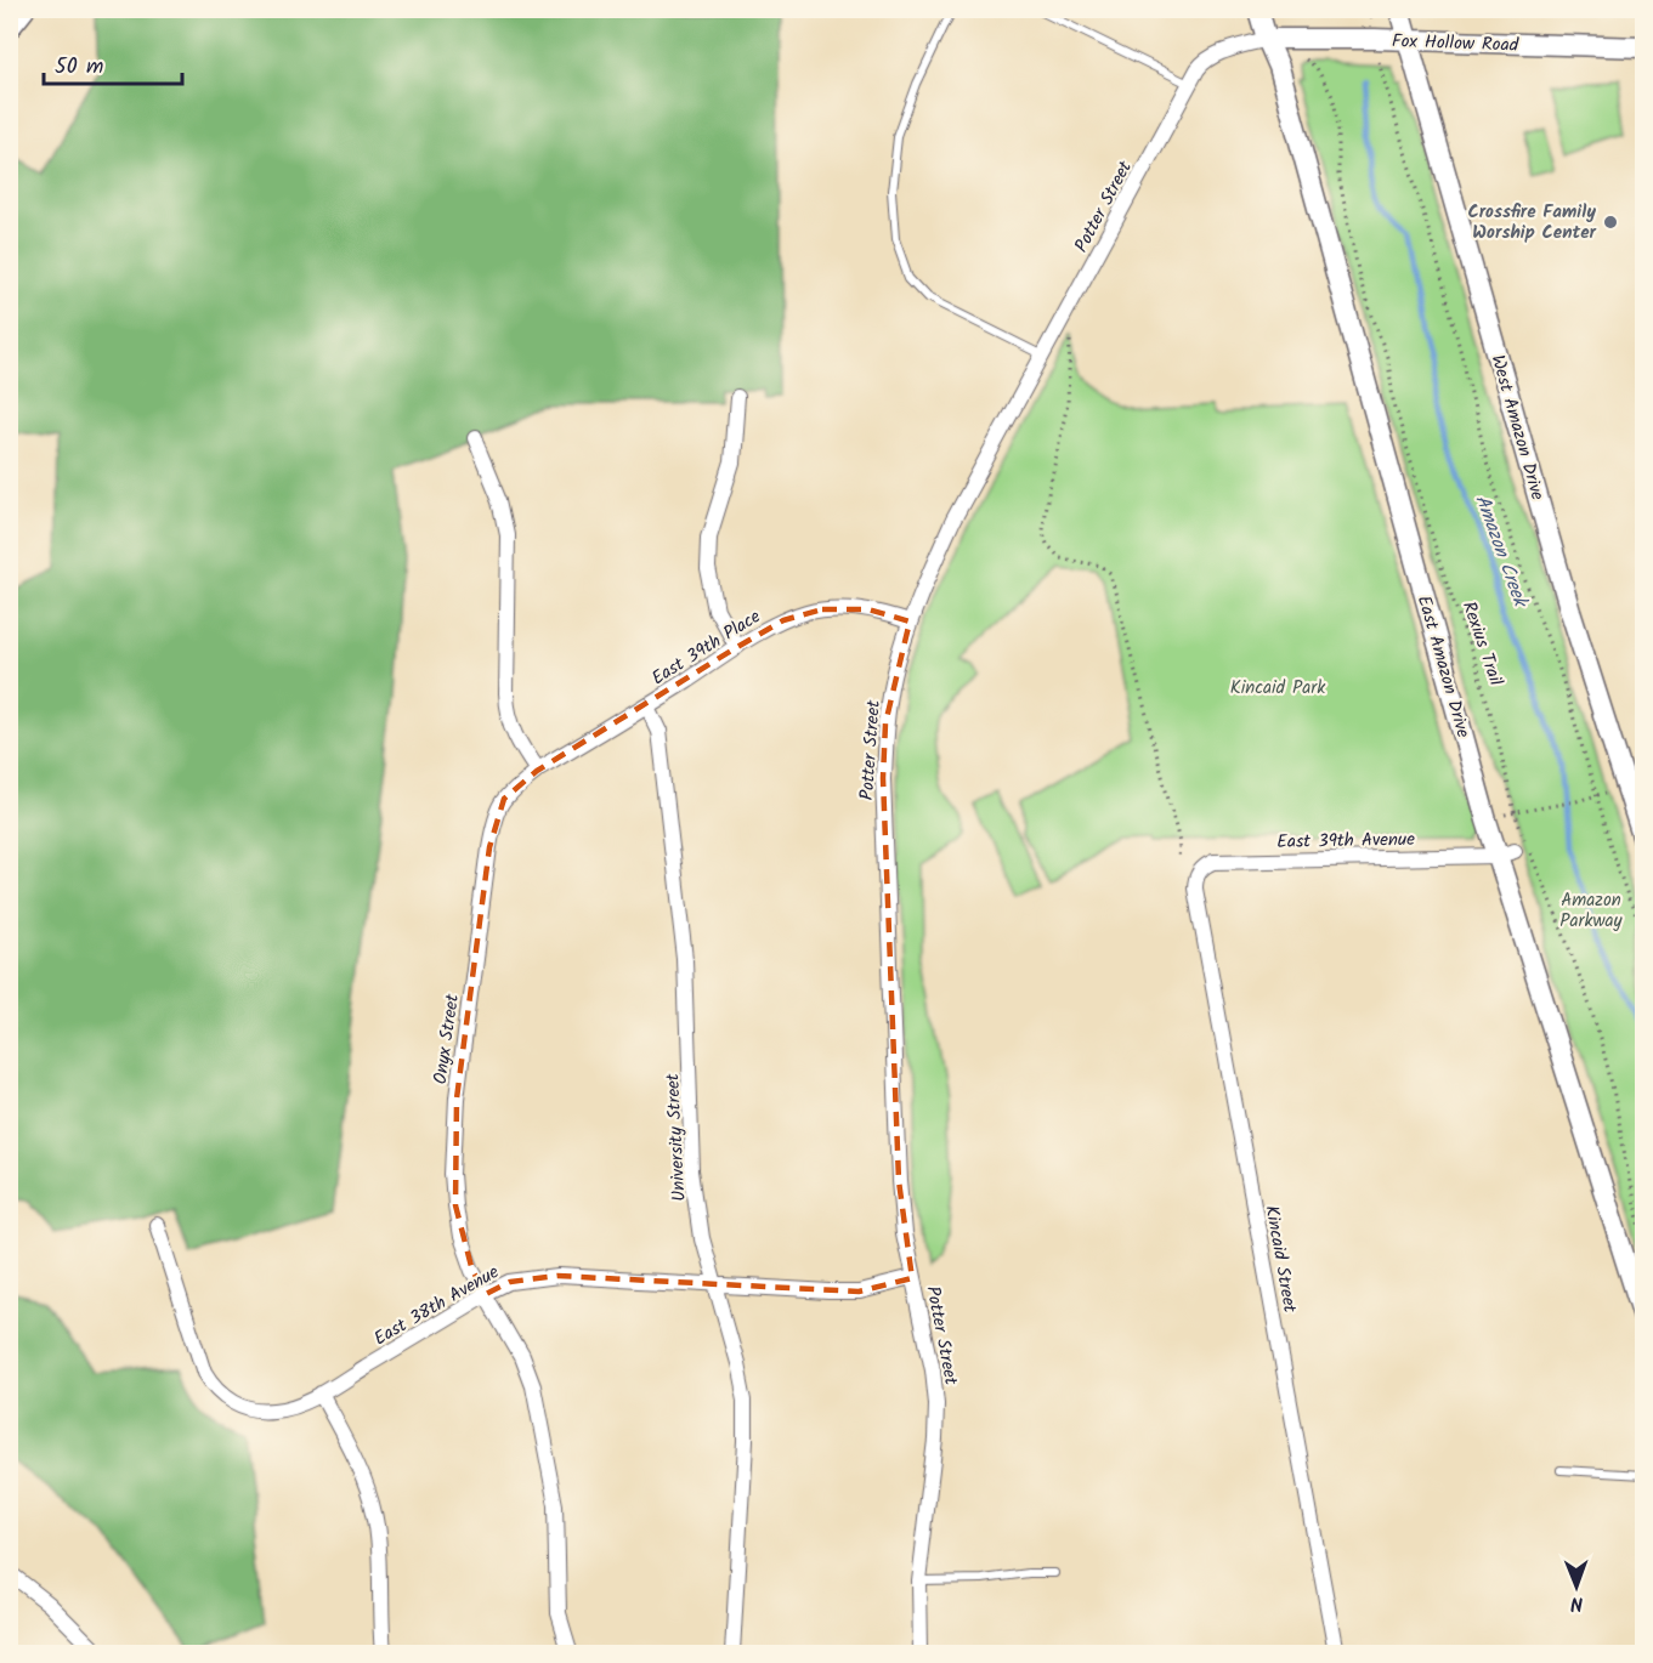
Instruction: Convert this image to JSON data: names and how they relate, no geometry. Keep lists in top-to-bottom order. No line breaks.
{"streets":{"street":["Fox Hollow Road","Potter Street","West Amazon Drive","East 39th Place","East Amazon Drive","East 39th Avenue","Onyx Street","University Street","Kincaid Street","East 38th Avenue"],"path":["Rexius Trail"]},"crossings":[["Fox Hollow Road","Potter Street"],["Fox Hollow Road","West Amazon Drive"],["Fox Hollow Road","East Amazon Drive"],["Potter Street","East 39th Place"],["Potter Street","East Amazon Drive"],["Potter Street","East 38th Avenue"],["East 39th Place","Onyx Street"],["East 39th Place","University Street"],["East Amazon Drive","East 39th Avenue"],["East 39th Avenue","Kincaid Street"],["Onyx Street","East 38th Avenue"],["University Street","East 38th Avenue"]],"water":["Amazon Creek"],"parks":["Kincaid Park","Amazon Parkway"],"places":["Crossfire Family Worship Center"],"scale_bar":"50 m","north":"bottom"}
